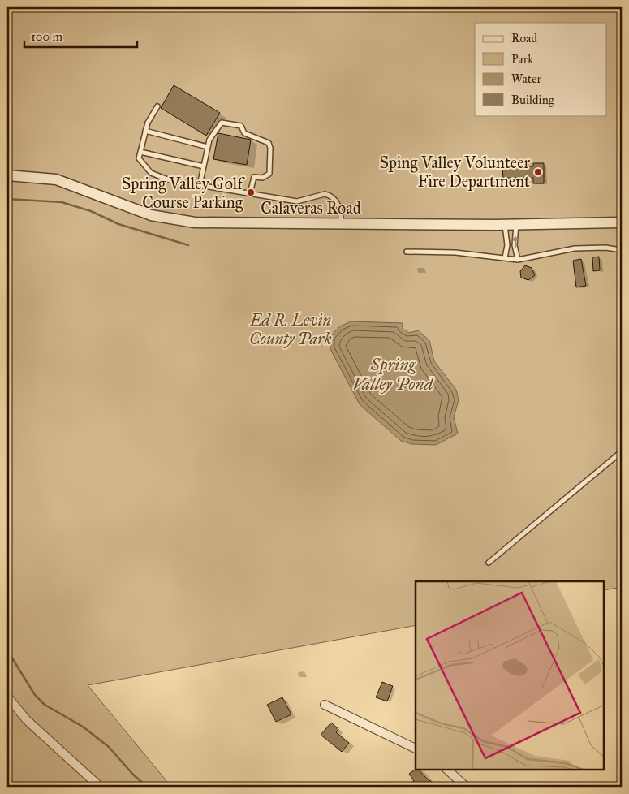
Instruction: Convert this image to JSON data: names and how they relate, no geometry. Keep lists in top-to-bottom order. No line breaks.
{"streets":{"street":["Calaveras Road"]},"water":["Spring Valley Pond"],"parks":["Ed R. Levin County Park"],"places":["Sping Valley Volunteer Fire Department","Spring Valley Golf Course Parking"],"legend":["Road","Park","Water","Building"],"scale_bar":"100 m"}
